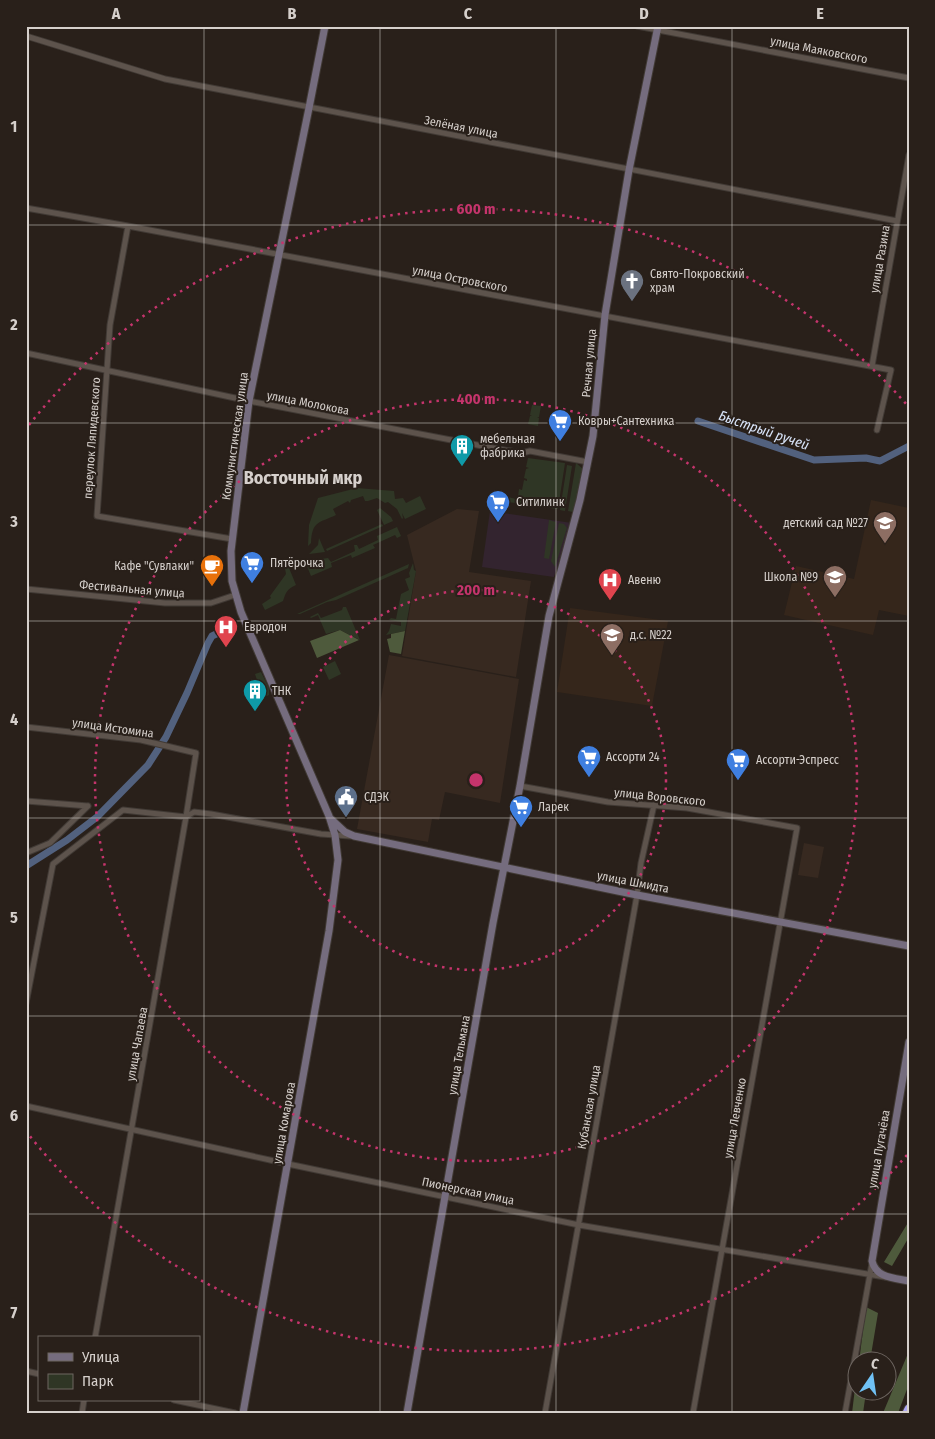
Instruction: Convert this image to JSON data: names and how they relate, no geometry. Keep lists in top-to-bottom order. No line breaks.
{"streets":{"street":["улица Маяковского","Зелёная улица","улица Разина","улица Островского","Речная улица","улица Молокова","Коммунистическая улица","переулок Ляпидевского","Фестивальная улица","улица Истомина","улица Воровского","улица Шмидта","улица Чапаева","улица Тельмана","Кубанская улица","улица Левченко","улица Комарова","улица Пугачёва","Пионерская улица"]},"crossings":[["улица Маяковского","Речная улица"],["Зелёная улица","улица Разина"],["Зелёная улица","Речная улица"],["Зелёная улица","Коммунистическая улица"],["улица Разина","улица Островского"],["улица Островского","Речная улица"],["улица Островского","Коммунистическая улица"],["улица Островского","переулок Ляпидевского"],["Речная улица","улица Молокова"],["Речная улица","улица Тельмана"],["улица Молокова","Коммунистическая улица"],["улица Молокова","переулок Ляпидевского"],["Коммунистическая улица","переулок Ляпидевского"],["Коммунистическая улица","Фестивальная улица"],["Коммунистическая улица","улица Шмидта"],["Коммунистическая улица","улица Комарова"],["улица Истомина","улица Чапаева"],["улица Воровского","улица Тельмана"],["улица Воровского","Кубанская улица"],["улица Воровского","улица Левченко"],["улица Шмидта","улица Чапаева"],["улица Шмидта","улица Тельмана"],["улица Шмидта","Кубанская улица"],["улица Шмидта","улица Левченко"],["улица Шмидта","улица Комарова"],["улица Чапаева","Пионерская улица"],["улица Тельмана","Пионерская улица"],["Кубанская улица","Пионерская улица"],["улица Левченко","Пионерская улица"],["улица Комарова","Пионерская улица"],["улица Пугачёва","Пионерская улица"]],"districts":["Восточный мкр"],"water":["Быстрый ручей"],"places":{"church":["Свято-Покровский храм"],"supermarket":["Ковры+Сантехника","Ситилинк","Пятёрочка","Ассорти 24","Ассорти-Эспресс","Ларек"],"building":["мебельная фабрика","ТНК"],"school or university":["детский сад №27","Школа №9","д.с. №22"],"cafe":["Кафе \"Сувлаки\""],"hospital":["Авеню","Евродон"],"public building":["СДЭК"]},"legend":["Улица","Парк"],"north":"top","grid":{"columns":["A","B","C","D","E"],"rows":["1","2","3","4","5","6","7"]},"rings":["600 m","400 m","200 m"]}
